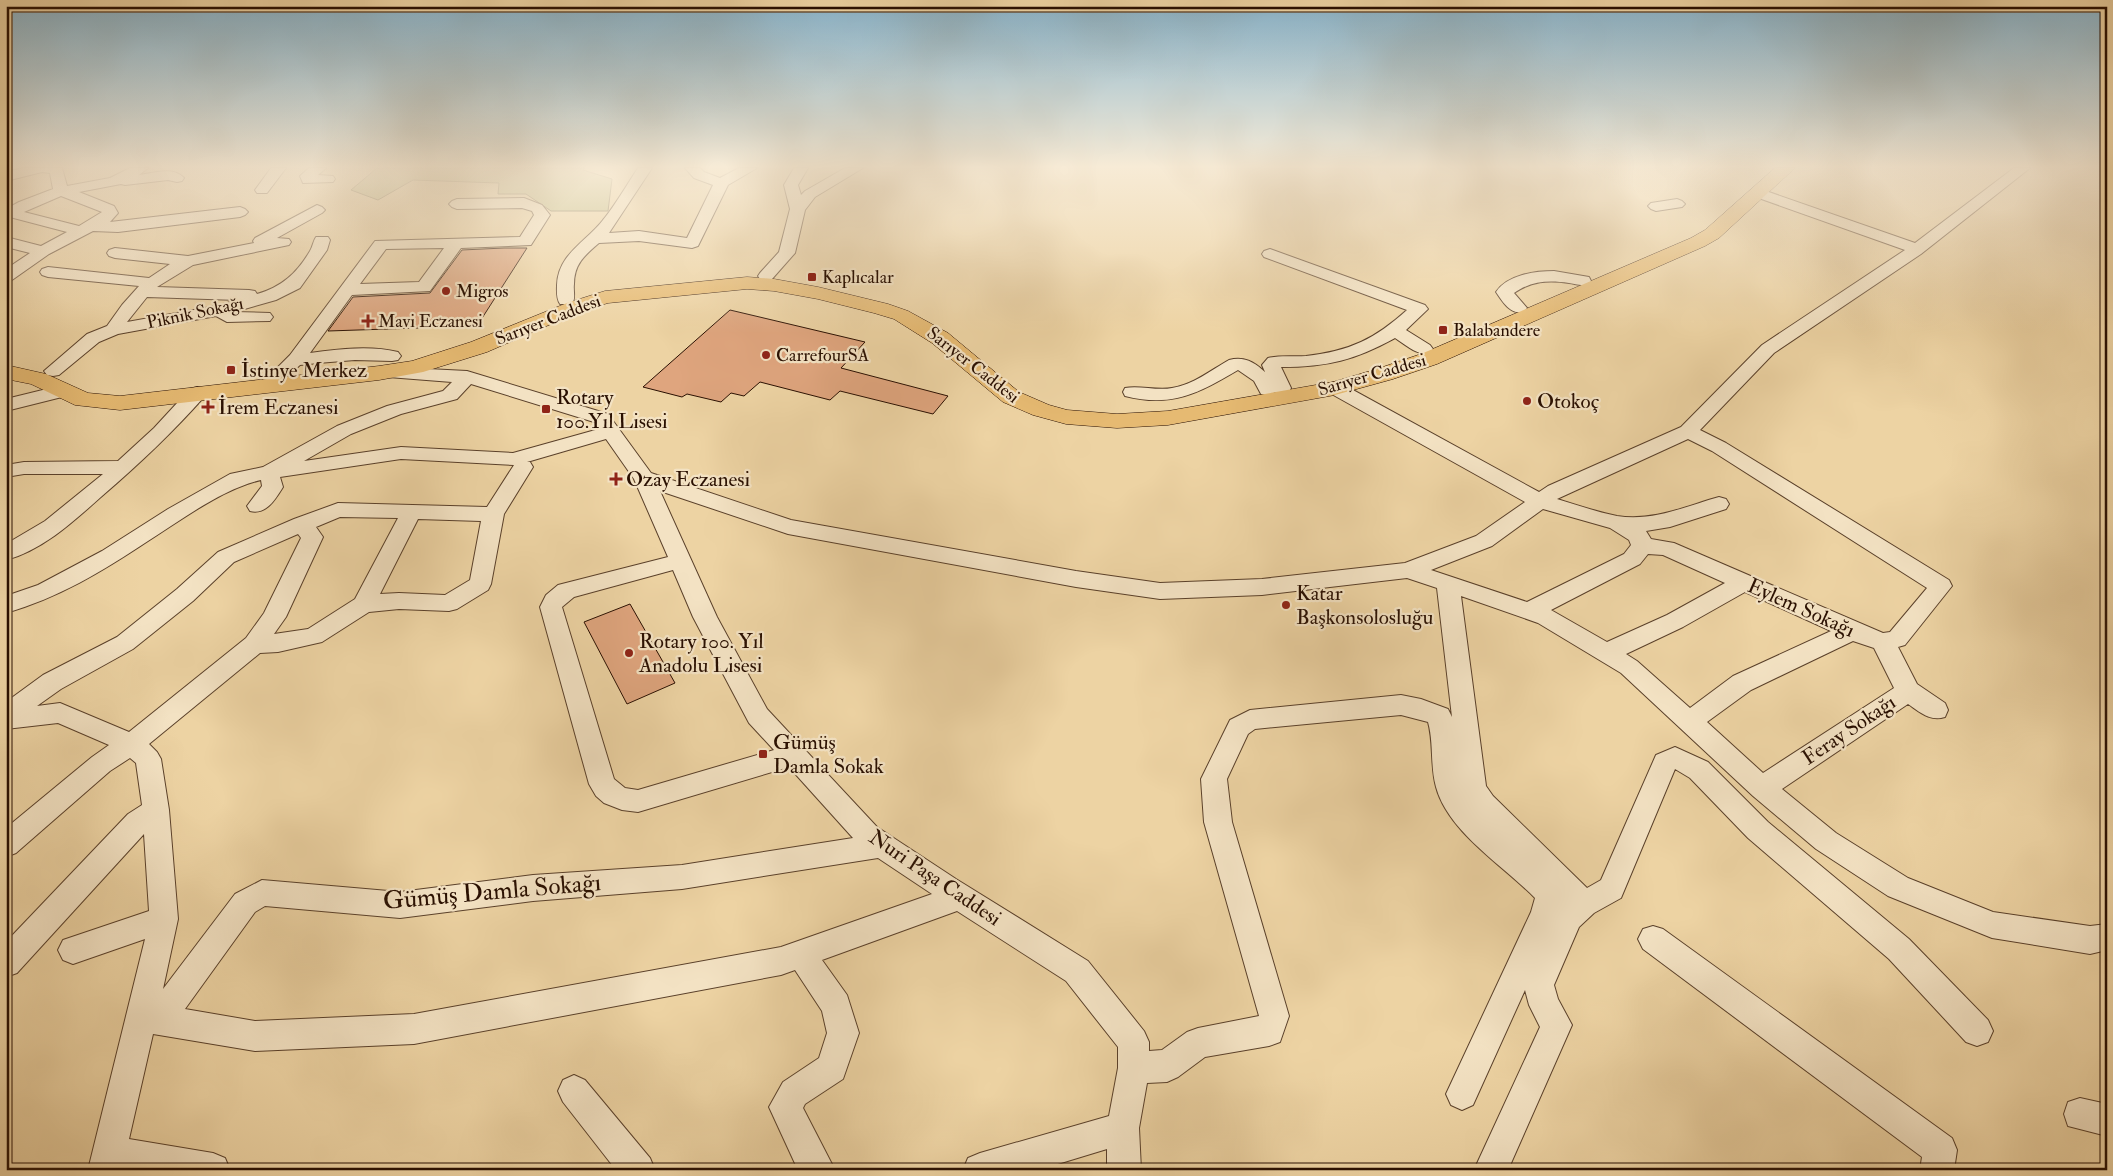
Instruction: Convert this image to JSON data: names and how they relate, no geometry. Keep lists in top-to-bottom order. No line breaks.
{"streets":{"main road":["Sarıyer Caddesi"],"street":["Piknik Sokağı","Eylem Sokağı","Feray Sokağı","Nuri Paşa Caddesi","Gümüş Damla Sokağı"]},"crossings":[["Piknik Sokağı","Sarıyer Caddesi"],["Sarıyer Caddesi","Nuri Paşa Caddesi"],["Nuri Paşa Caddesi","Gümüş Damla Sokağı"]],"places":{"transit":["Kaplıcalar","Balabandere","İstinye Merkez","Rotary 100.Yıl Lisesi","Gümüş Damla Sokak"],"other":["Migros","CarrefourSA","Otokoç","Katar Başkonsolosluğu","Rotary 100. Yıl Anadolu Lisesi"],"health":["Mavi Eczanesi","İrem Eczanesi","Ozay Eczanesi"]}}
